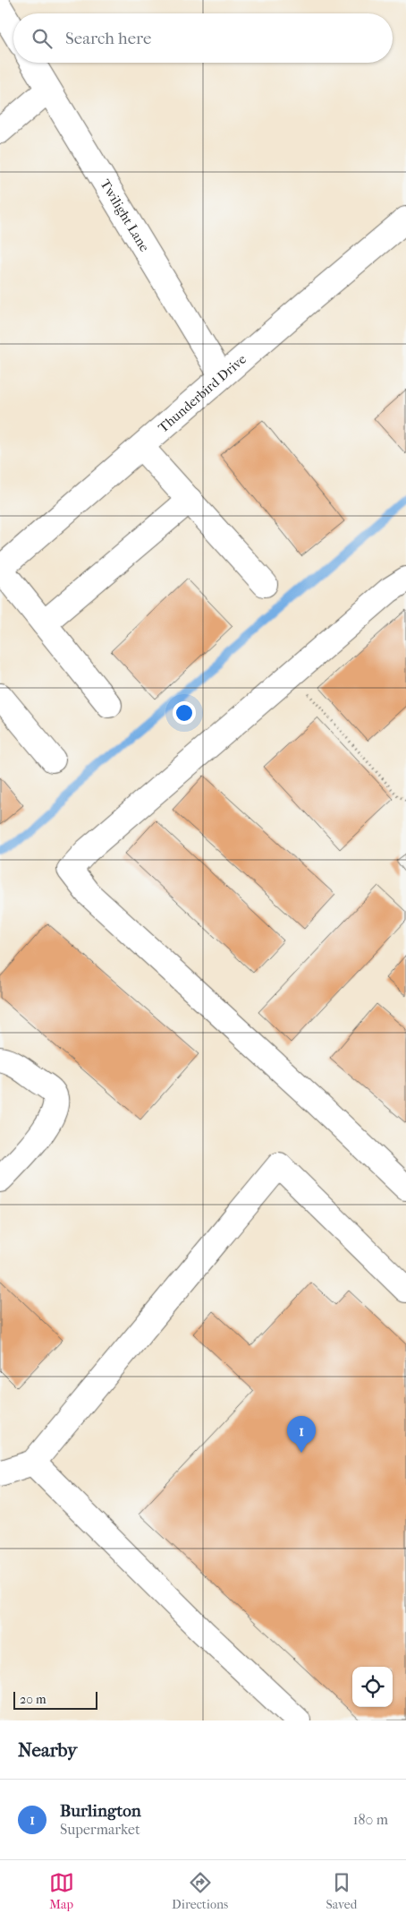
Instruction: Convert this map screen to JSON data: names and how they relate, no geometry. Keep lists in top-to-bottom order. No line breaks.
{"streets":{"street":["Twilight Lane","Thunderbird Drive"]},"crossings":[["Twilight Lane","Thunderbird Drive"]],"scale_bar":"20 m","page":{"search":"Search here","pins":"1","scale":"20 m","heading":"Nearby","list":[{"mark":"1","name":"Burlington","note":"Supermarket","value":"180 m"}],"nav":["Map","Directions","Saved"]}}
